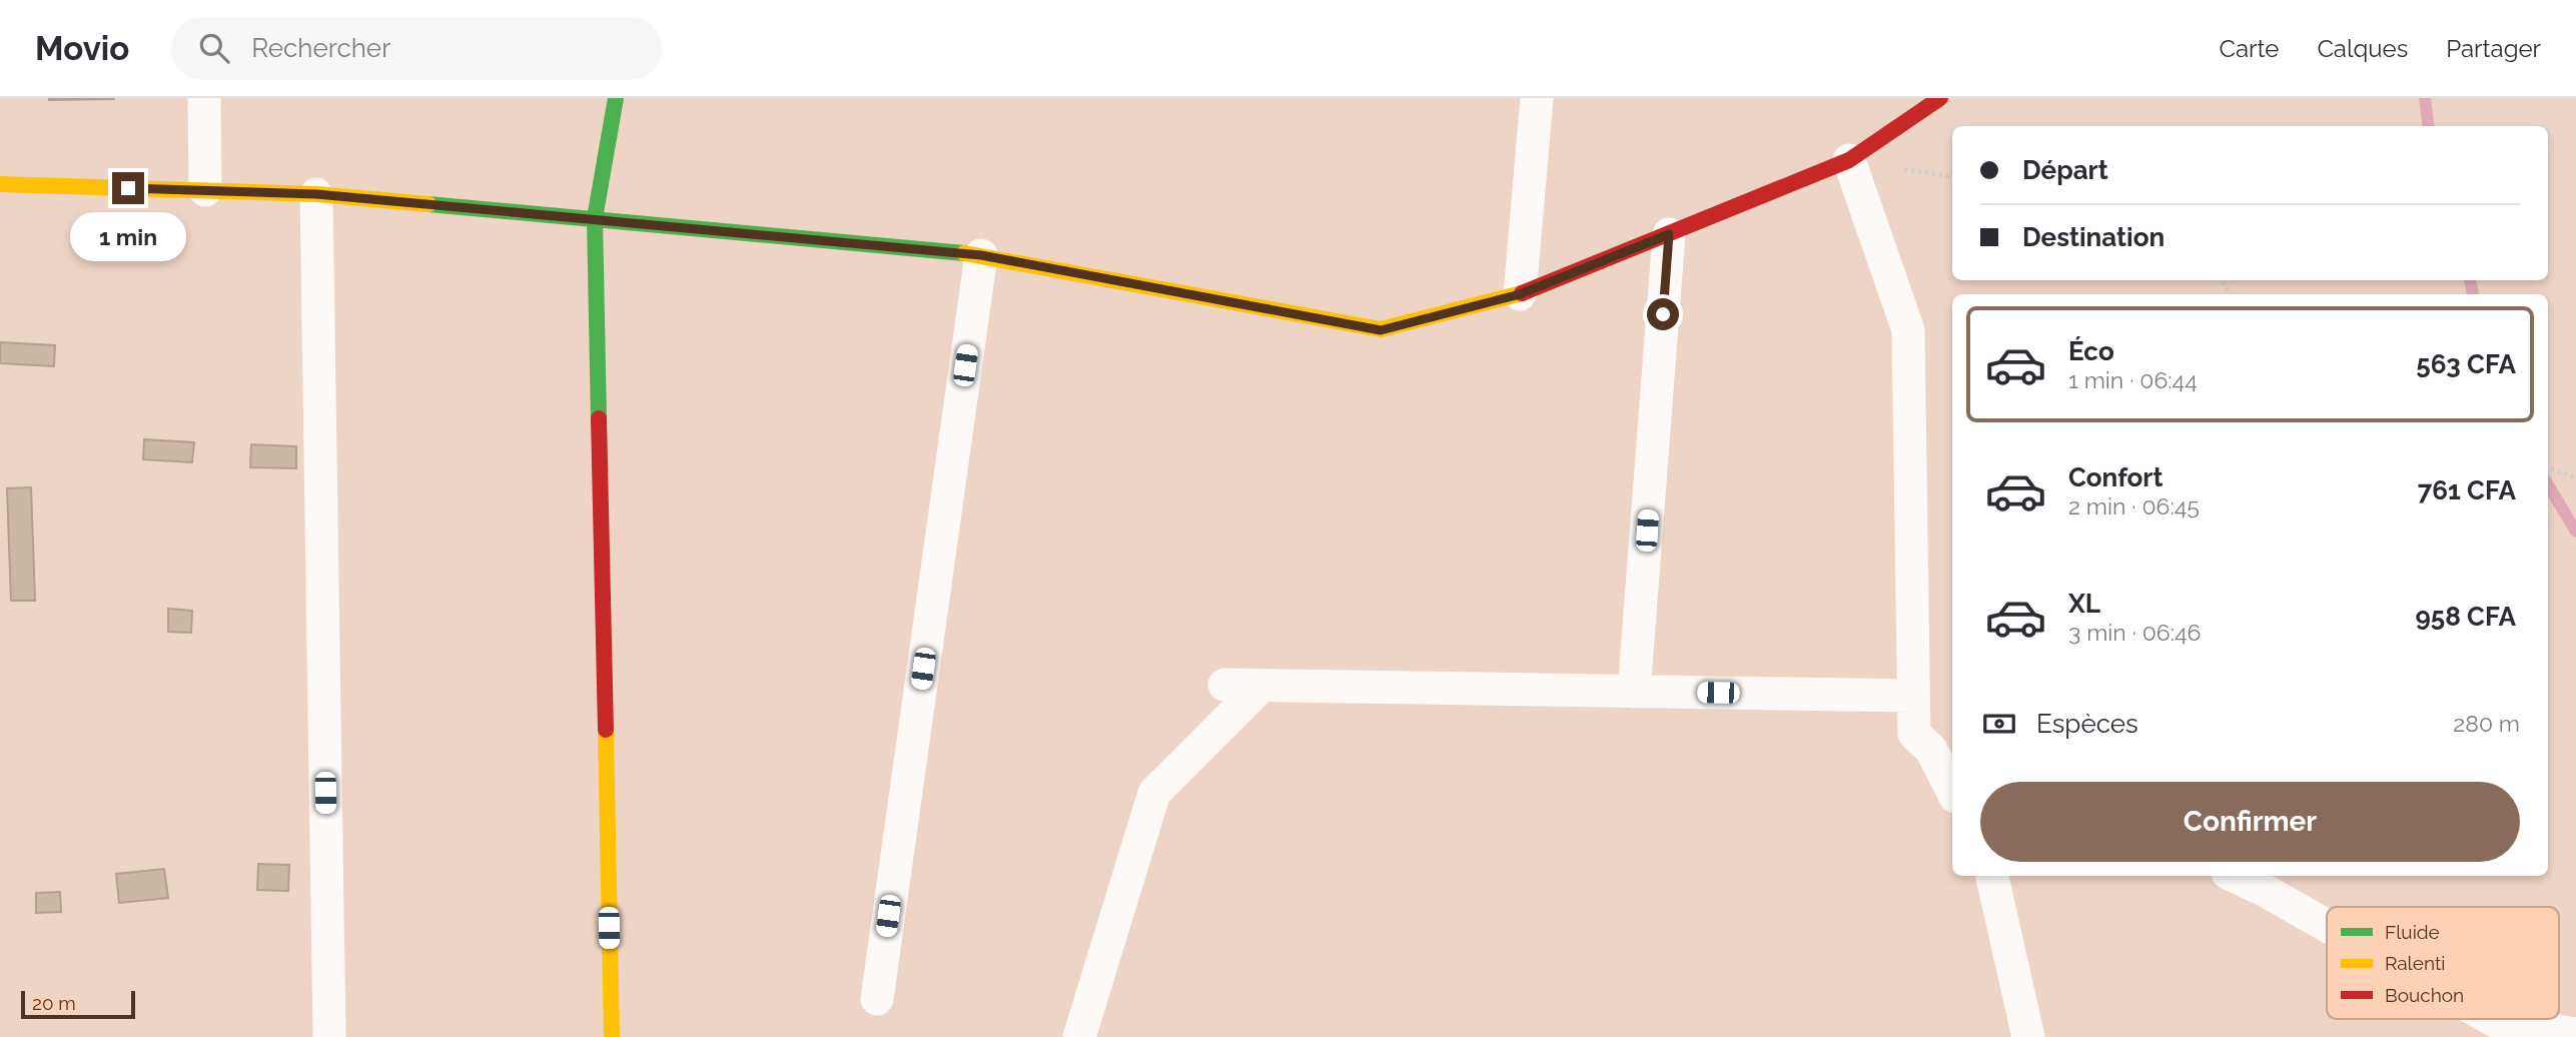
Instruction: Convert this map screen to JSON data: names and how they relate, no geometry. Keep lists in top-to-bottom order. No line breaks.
{"legend":["Fluide","Ralenti","Bouchon"],"scale_bar":"20 m","page":{"header":"Movio","search":"Rechercher","nav":["Carte","Calques","Partager"],"banner":["Départ","Destination"],"bubble":"1 min","list":[{"name":"Éco","note":"1 min · 06:44","value":"563 CFA"},{"name":"Confort","note":"2 min · 06:45","value":"761 CFA"},{"name":"XL","note":"3 min · 06:46","value":"958 CFA"}],"pay":["Espèces","280 m"],"buttons":"Confirmer","scale":"20 m"}}
